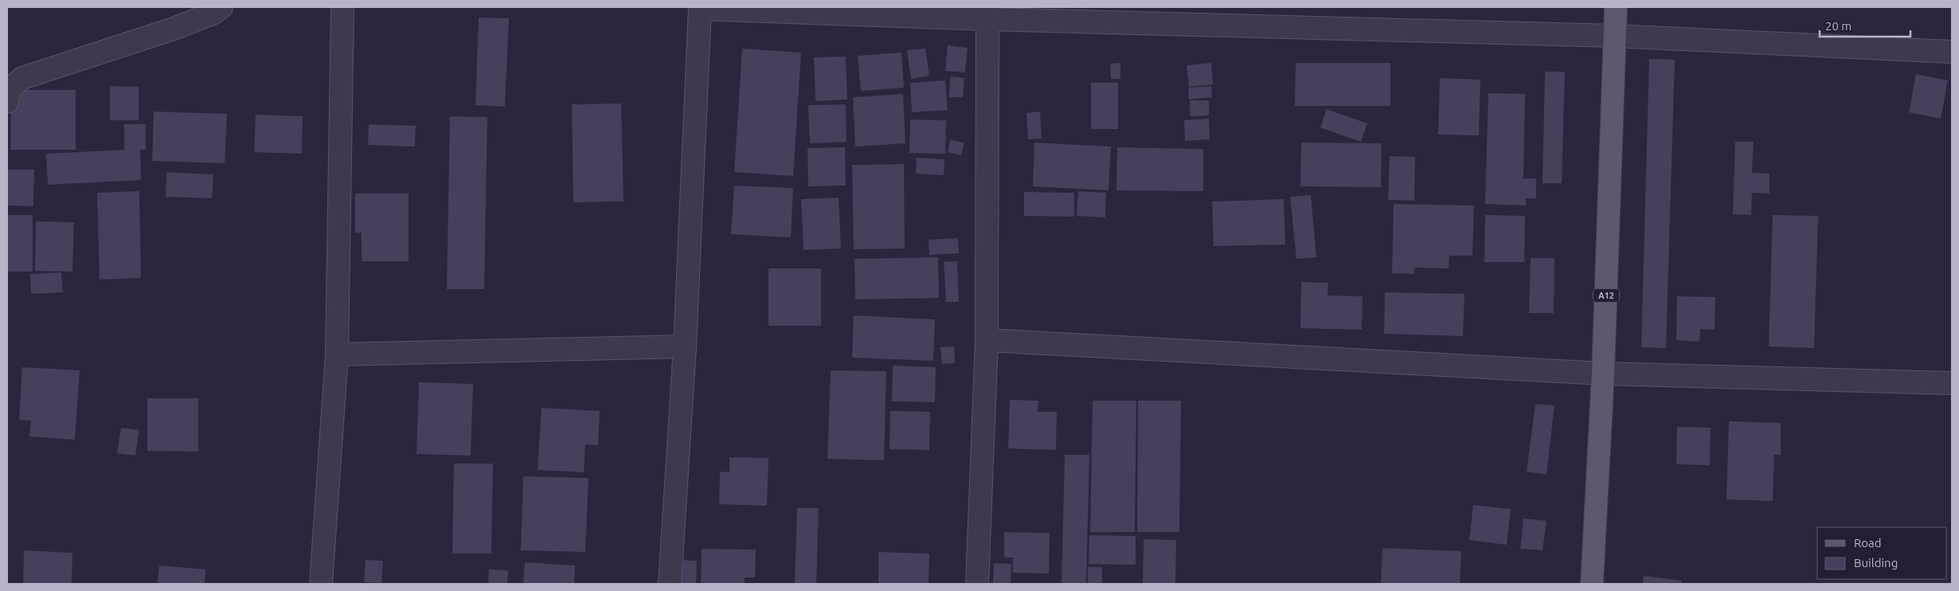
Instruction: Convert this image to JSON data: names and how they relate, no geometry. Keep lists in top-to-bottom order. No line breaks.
{"streets":{"main road":["A12"]},"legend":["Road","Building"],"scale_bar":"20 m"}
